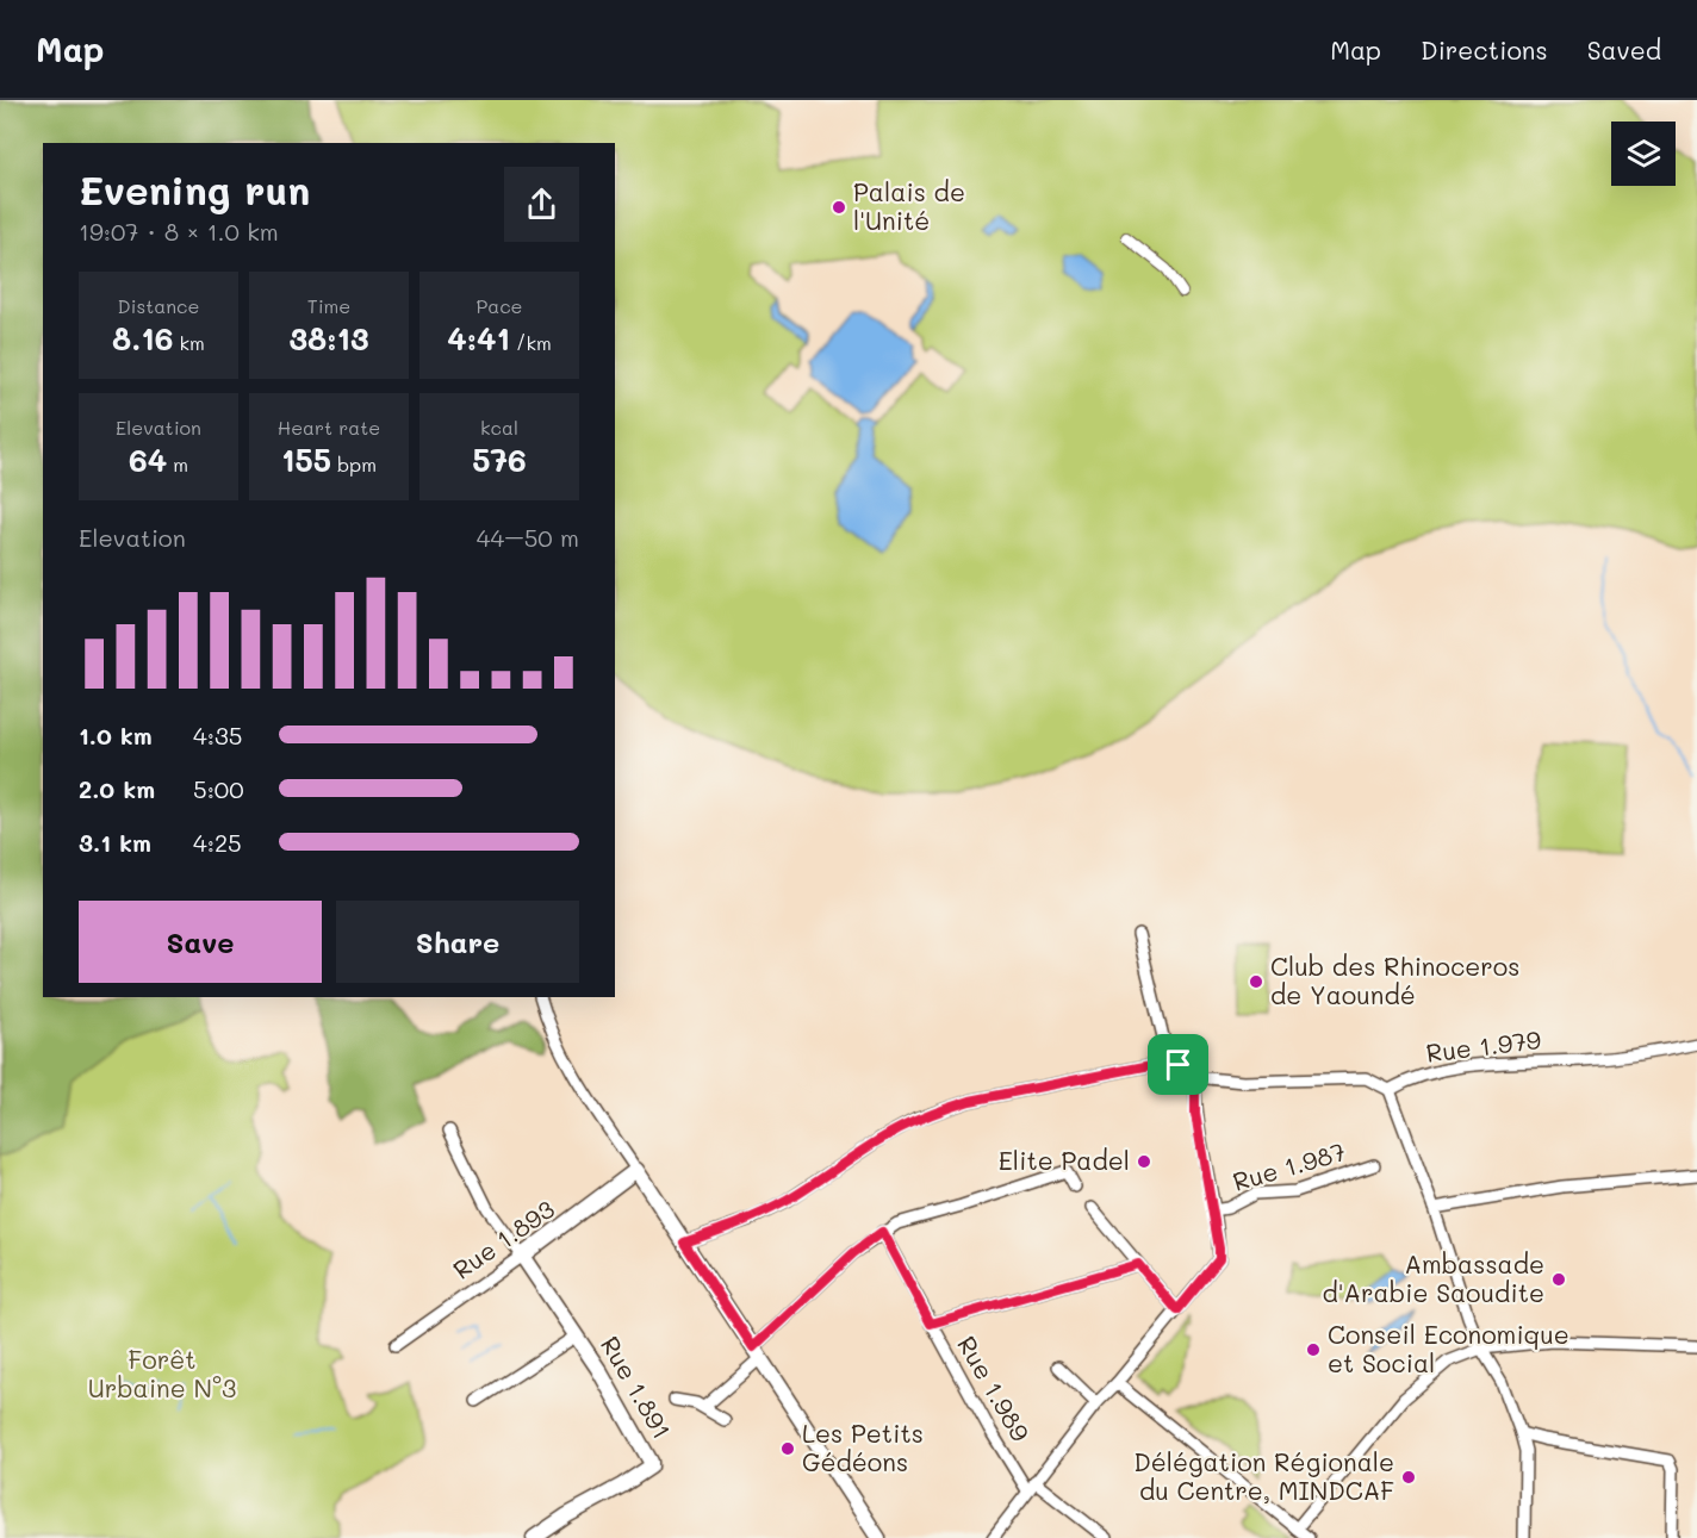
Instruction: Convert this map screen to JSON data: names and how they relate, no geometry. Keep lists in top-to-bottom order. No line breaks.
{"streets":{"street":["Rue 1.979","Rue 1.987","Rue 1.893","Rue 1.891","Rue 1.989"]},"crossings":[["Rue 1.987","Rue 1.989"],["Rue 1.893","Rue 1.891"]],"parks":["Forêt Urbaine N°3"],"places":["Palais de l'Unité","Club des Rhinoceros de Yaoundé","Elite Padel","Ambassade d'Arabie Saoudite","Conseil Economique et Social","Les Petits Gédéons","Délégation Régionale du Centre, MINDCAF"],"page":{"header":"Map","nav":["Map","Directions","Saved"],"heading":["Evening run","19:07 · 8 × 1.0 km"],"stats":[["Distance","8.16 km"],["Time","38:13"],["Pace","4:41 /km"],["Elevation","64 m"],["Heart rate","155 bpm"],["kcal","576"]],"chart":["Elevation","44–50 m"],"list":[{"name":"1.0 km","note":"4:35"},{"name":"2.0 km","note":"5:00"},{"name":"3.1 km","note":"4:25"}],"buttons":["Save","Share"]}}
